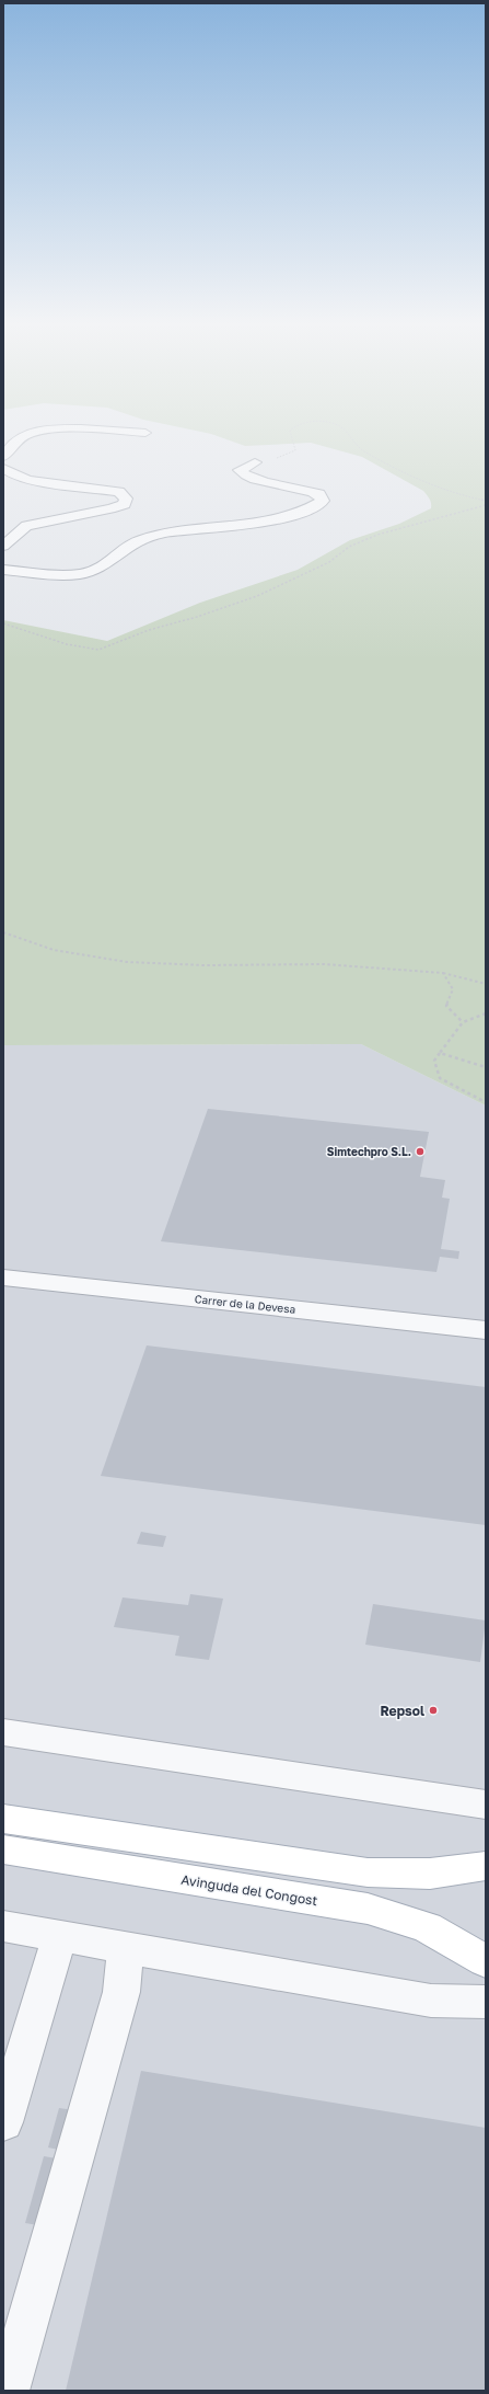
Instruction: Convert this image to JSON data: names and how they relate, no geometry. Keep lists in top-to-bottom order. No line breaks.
{"streets":{"main road":["Avinguda del Congost"],"street":["Carrer de la Devesa"]},"places":["Simtechpro S.L.","Repsol"]}
